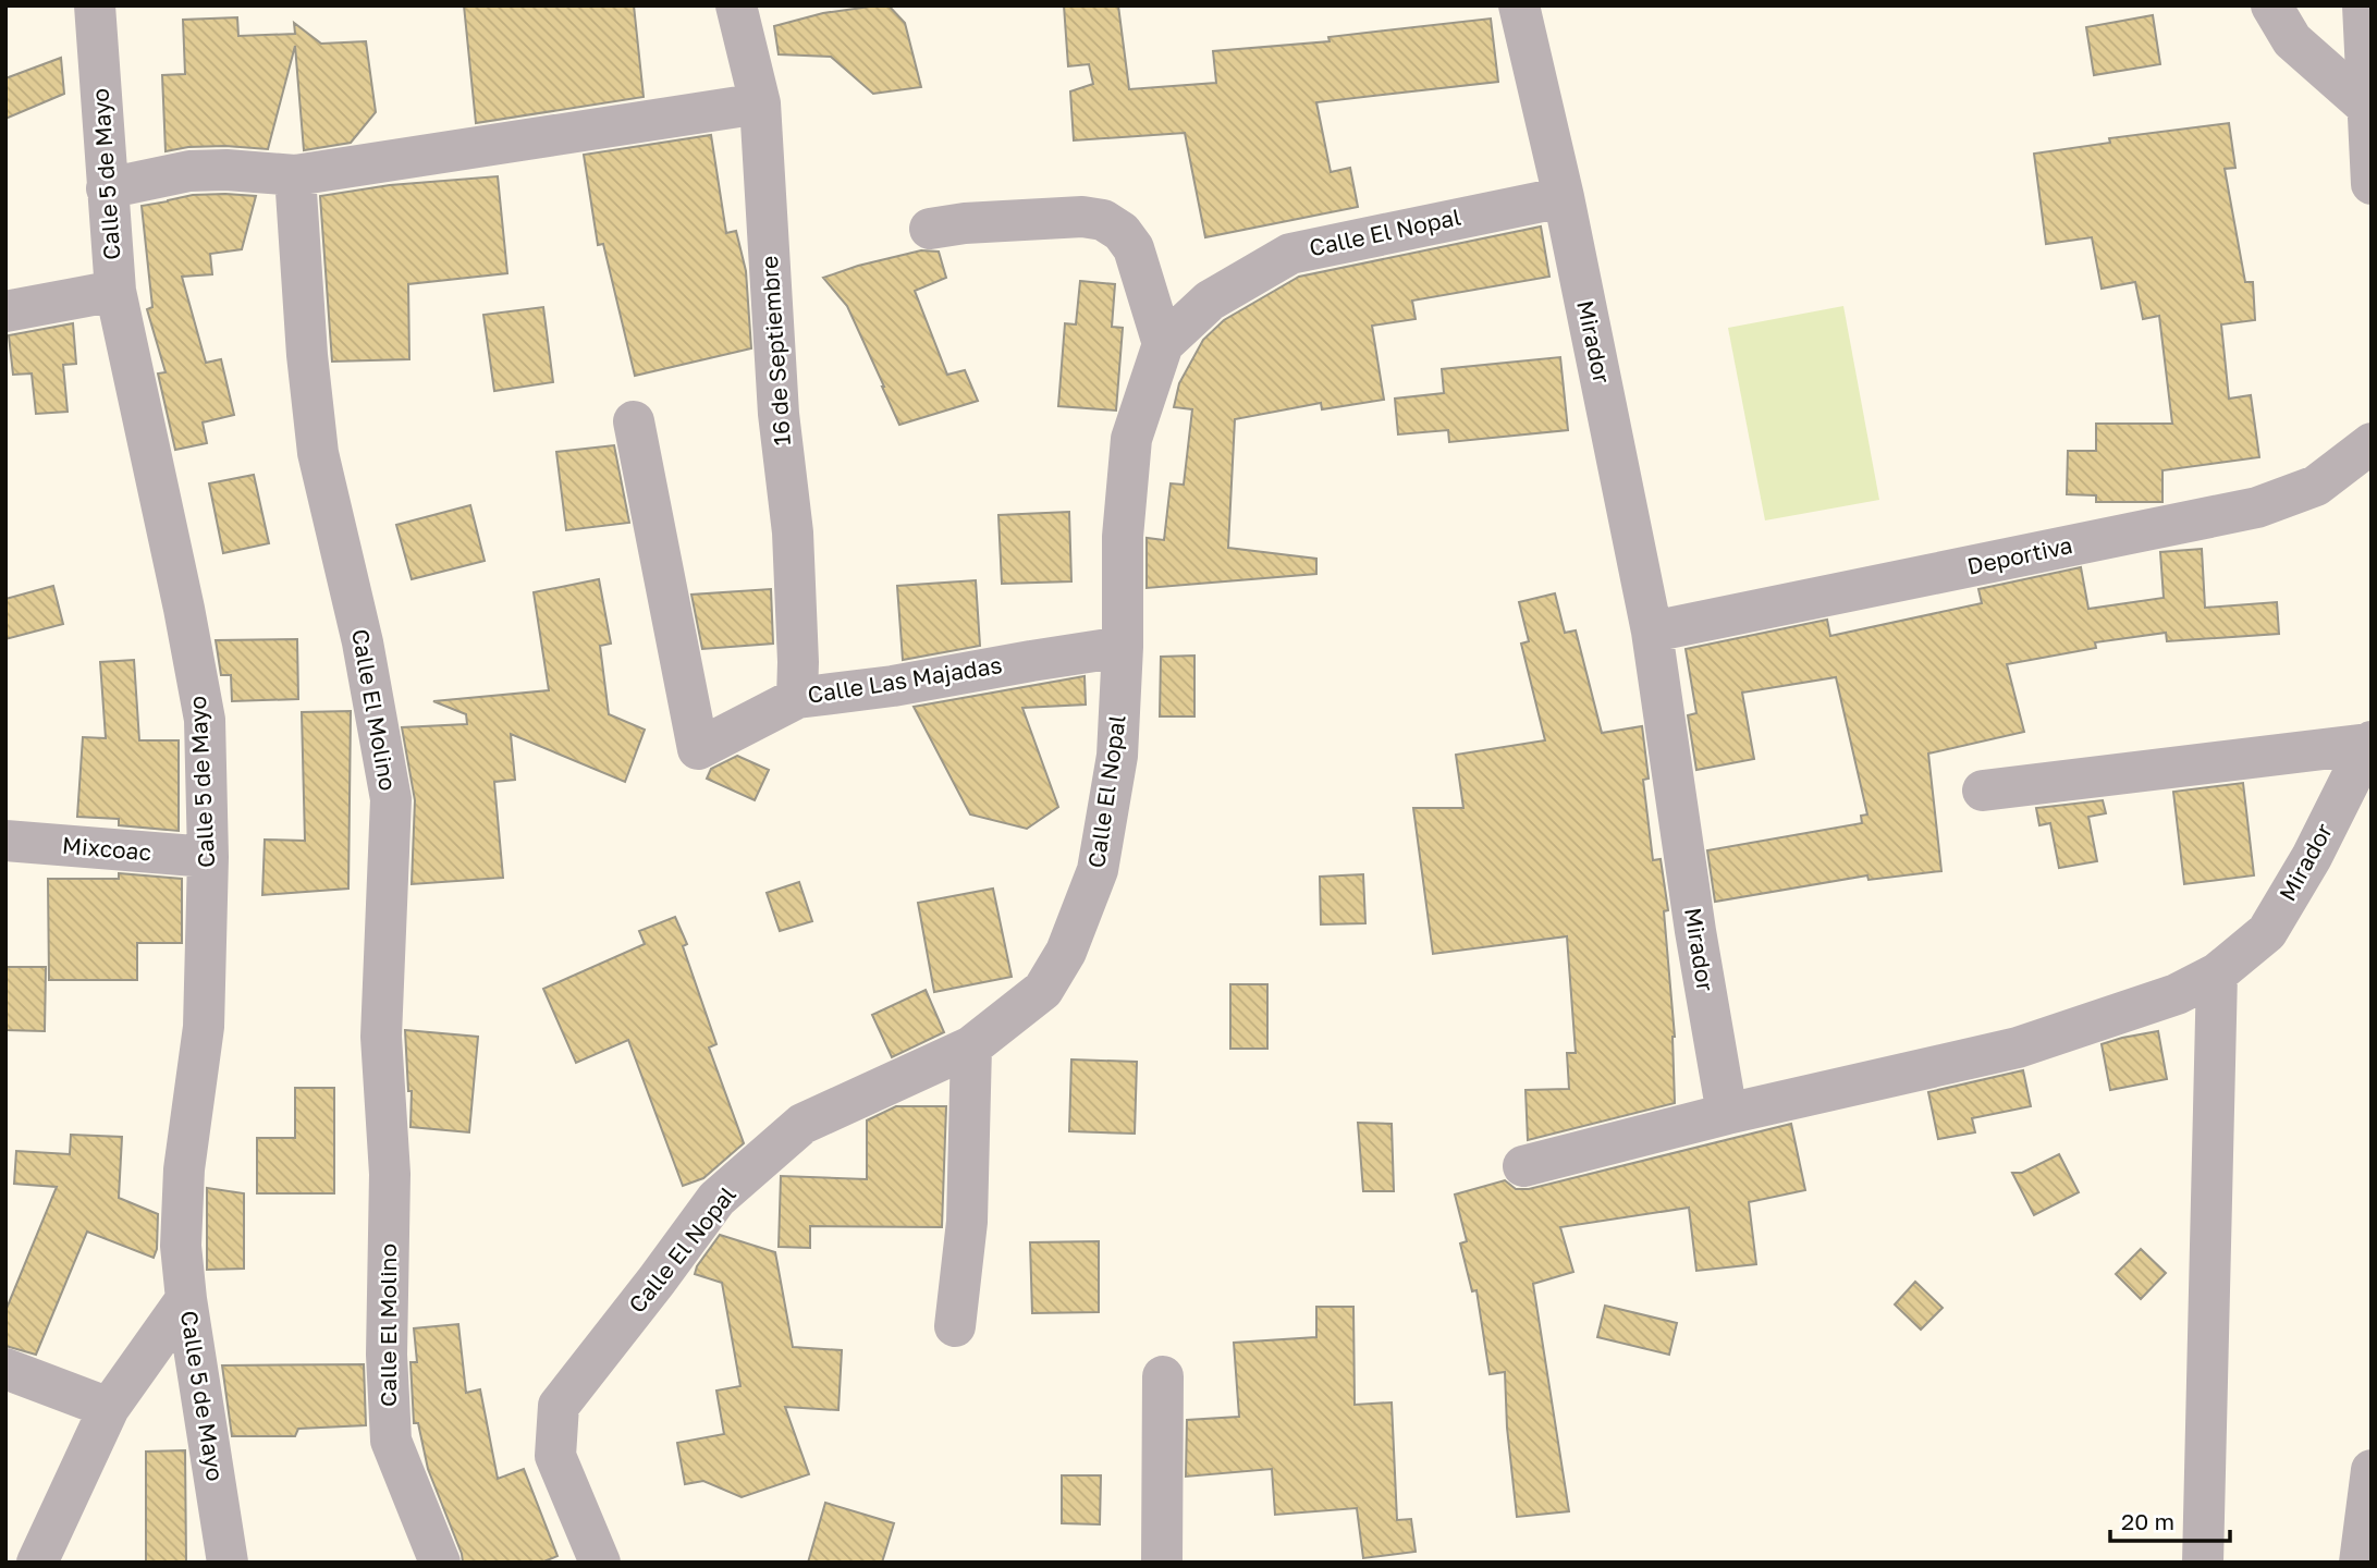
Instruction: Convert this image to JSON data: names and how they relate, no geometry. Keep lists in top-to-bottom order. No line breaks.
{"streets":{"street":["Calle 5 de Mayo","Calle El Nopal","Mirador","16 de Septiembre","Deportiva","Calle Las Majadas","Calle El Molino","Mixcoac"]},"crossings":[["Calle 5 de Mayo","Mixcoac"],["Calle El Nopal","Mirador"],["Calle El Nopal","Calle Las Majadas"],["Mirador","Deportiva"],["16 de Septiembre","Calle Las Majadas"]],"scale_bar":"20 m"}
